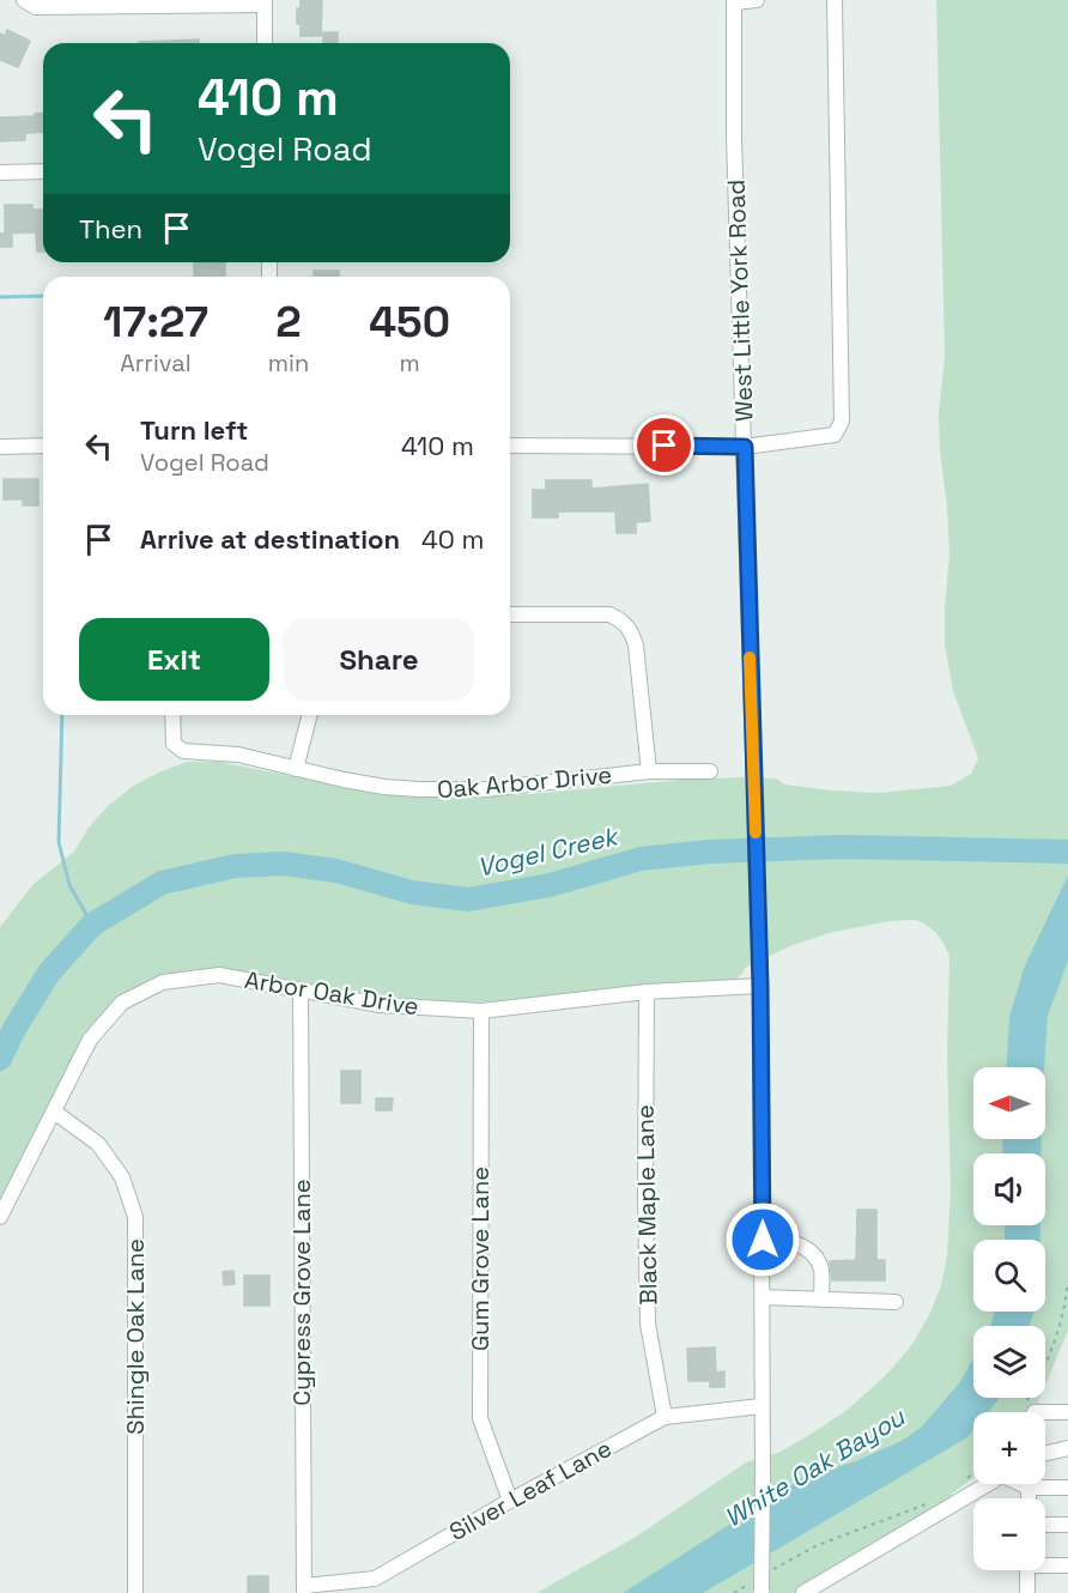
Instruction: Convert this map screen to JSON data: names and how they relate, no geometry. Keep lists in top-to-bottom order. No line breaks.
{"streets":{"street":["West Little York Road","Oak Arbor Drive","Arbor Oak Drive","Black Maple Lane","Gum Grove Lane","Cypress Grove Lane","Shingle Oak Lane","Silver Leaf Lane"]},"crossings":[["West Little York Road","Arbor Oak Drive"],["West Little York Road","Silver Leaf Lane"],["Arbor Oak Drive","Black Maple Lane"],["Arbor Oak Drive","Gum Grove Lane"],["Arbor Oak Drive","Cypress Grove Lane"],["Arbor Oak Drive","Shingle Oak Lane"],["Black Maple Lane","Silver Leaf Lane"],["Gum Grove Lane","Silver Leaf Lane"],["Cypress Grove Lane","Silver Leaf Lane"]],"water":["Vogel Creek","White Oak Bayou"],"north":"left","page":{"turn":["410 m","Vogel Road"],"then":"Then","eta":["17:27","Arrival","2","min","450","m"],"list":[{"name":"Turn left","note":"Vogel Road","value":"410 m"},{"name":"Arrive at destination","value":"40 m"}],"buttons":["Exit","Share"],"map_buttons":["+","−"]}}
